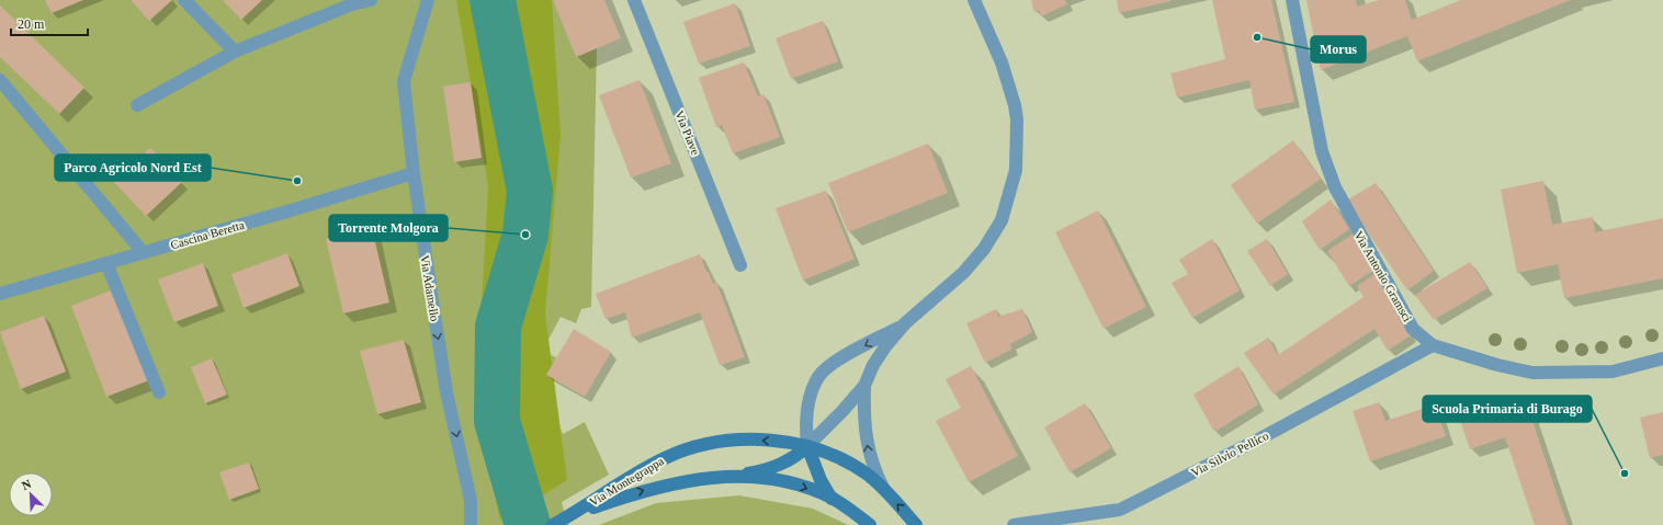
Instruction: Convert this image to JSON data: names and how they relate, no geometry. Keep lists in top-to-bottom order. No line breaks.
{"streets":{"street":["Via Piave","Cascina Beretta","Via Antonio Gramsci","Via Adamello","Via Silvio Pellico","Via Montegrappa"]},"crossings":[["Cascina Beretta","Via Adamello"],["Via Antonio Gramsci","Via Silvio Pellico"]],"one_way":["Via Adamello"],"places":["Morus","Parco Agricolo Nord Est","Torrente Molgora","Scuola Primaria di Burago"],"scale_bar":"20 m","north":"top left"}
